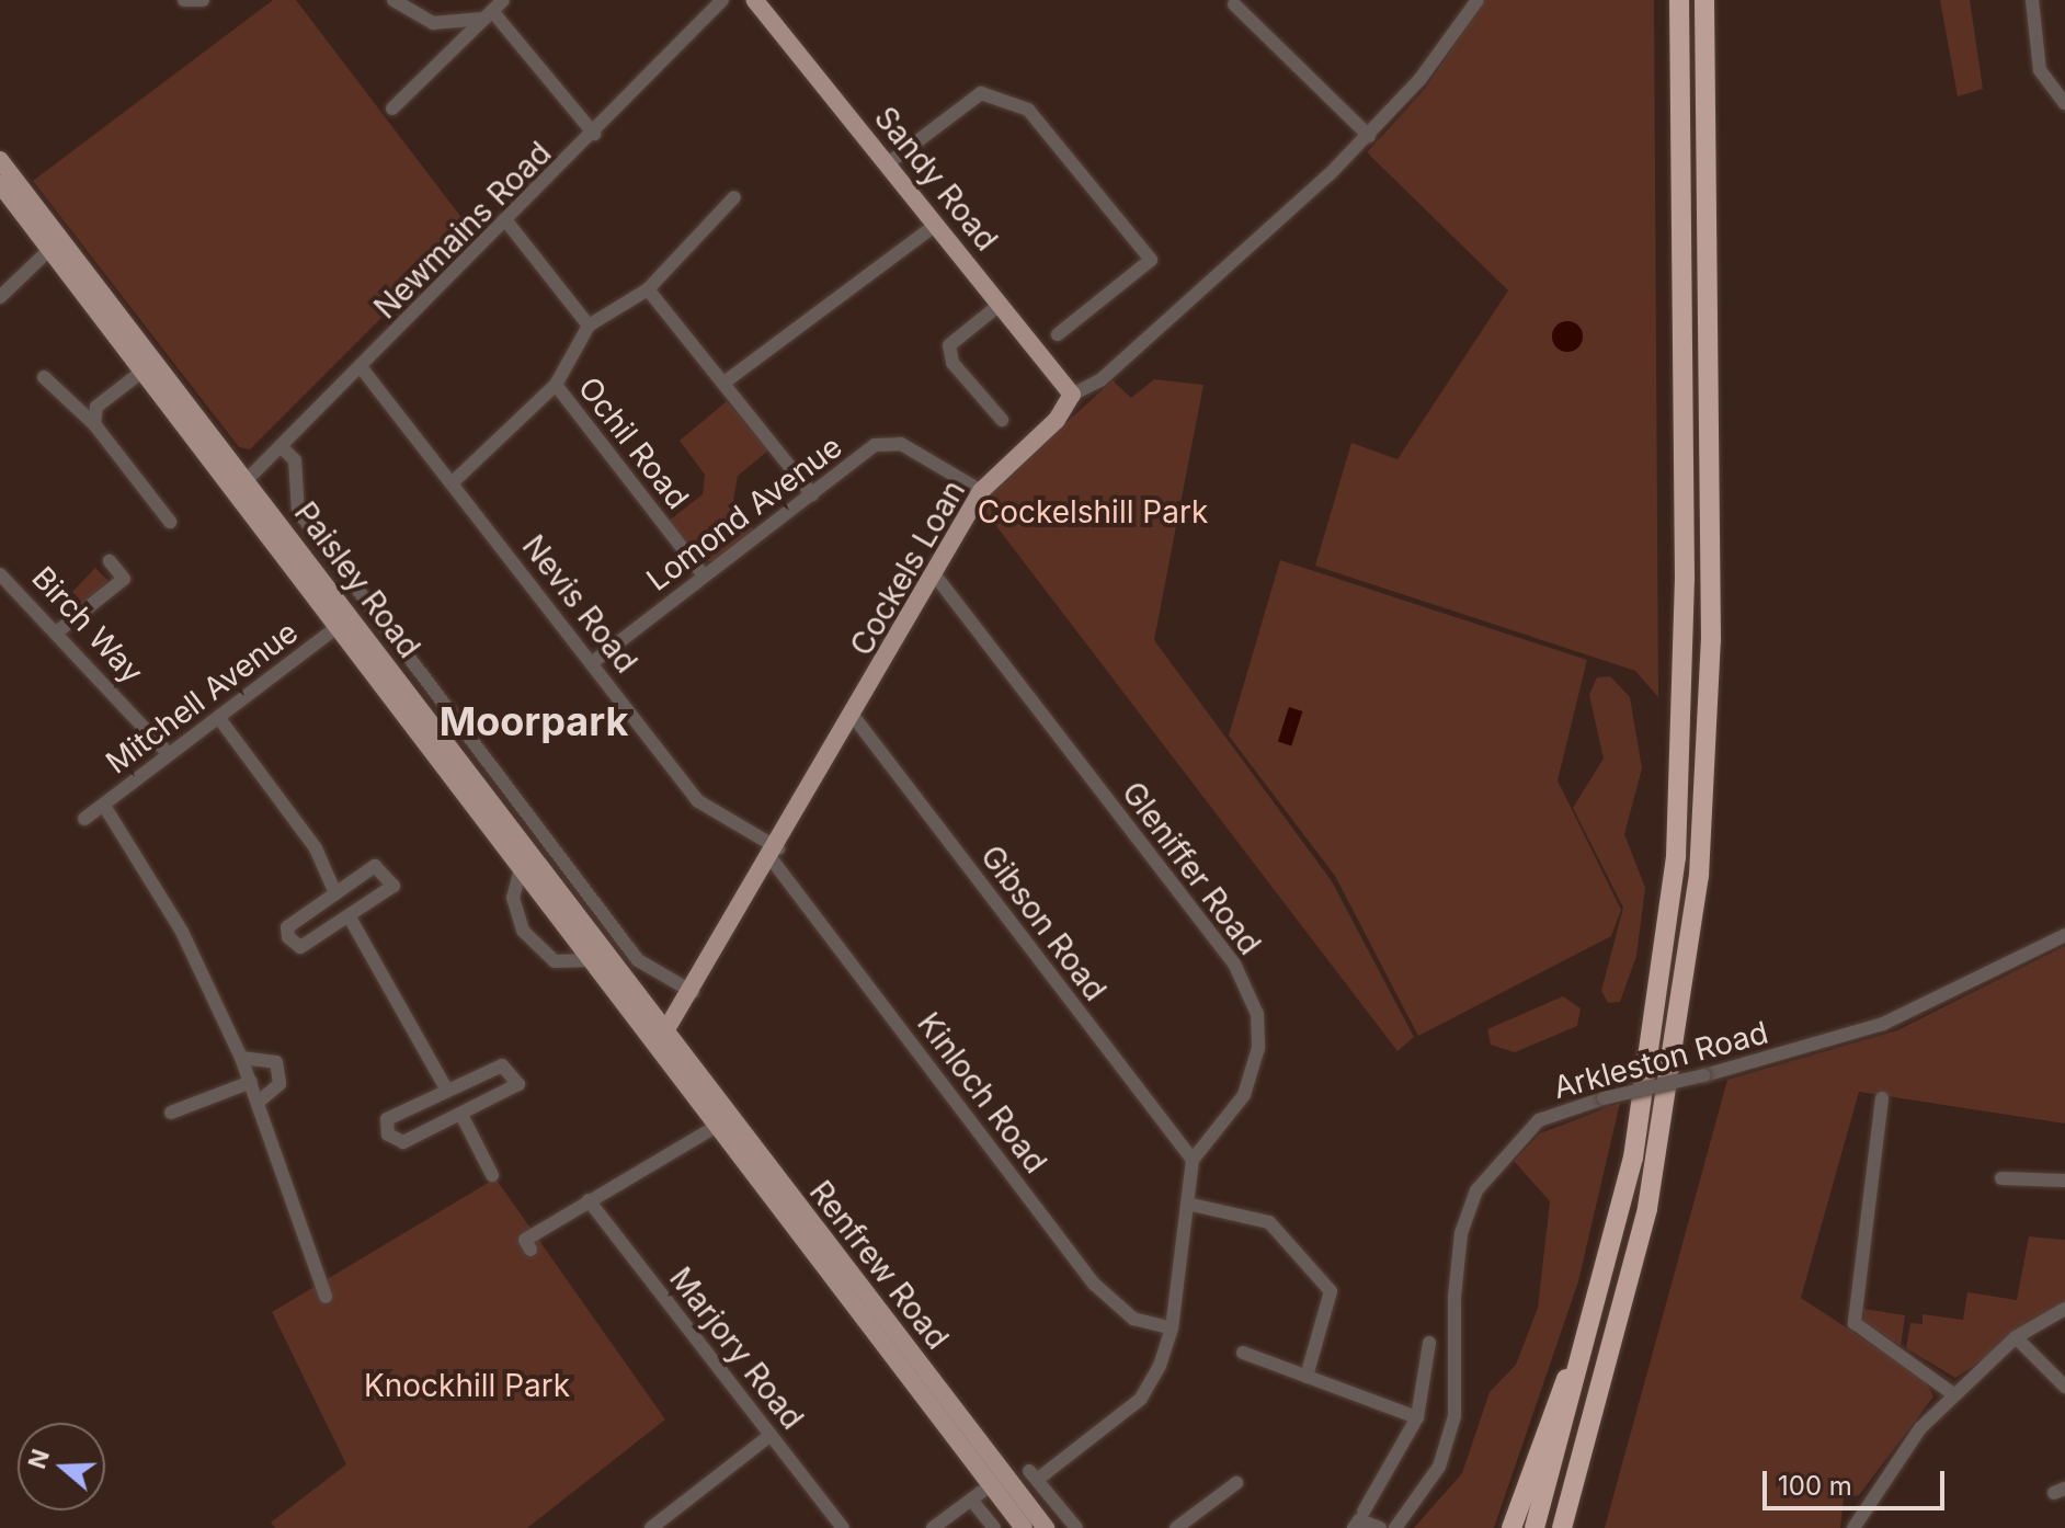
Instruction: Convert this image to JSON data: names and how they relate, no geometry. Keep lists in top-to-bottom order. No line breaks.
{"streets":{"main road":["Sandy Road","Cockels Loan","Paisley Road","Renfrew Road"],"street":["Newmains Road","Ochil Road","Lomond Avenue","Nevis Road","Birch Way","Mitchell Avenue","Gleniffer Road","Gibson Road","Arkleston Road","Kinloch Road","Marjory Road"]},"crossings":[["Sandy Road","Cockels Loan"],["Newmains Road","Paisley Road"],["Newmains Road","Nevis Road"],["Ochil Road","Lomond Avenue"],["Lomond Avenue","Cockels Loan"],["Lomond Avenue","Nevis Road"],["Cockels Loan","Paisley Road"],["Cockels Loan","Nevis Road"],["Cockels Loan","Gleniffer Road"],["Cockels Loan","Gibson Road"],["Cockels Loan","Kinloch Road"],["Cockels Loan","Renfrew Road"],["Paisley Road","Mitchell Avenue"],["Paisley Road","Renfrew Road"],["Nevis Road","Kinloch Road"],["Birch Way","Mitchell Avenue"],["Gleniffer Road","Gibson Road"]],"districts":["Moorpark"],"parks":["Cockelshill Park","Knockhill Park"],"scale_bar":"100 m","north":"left"}
